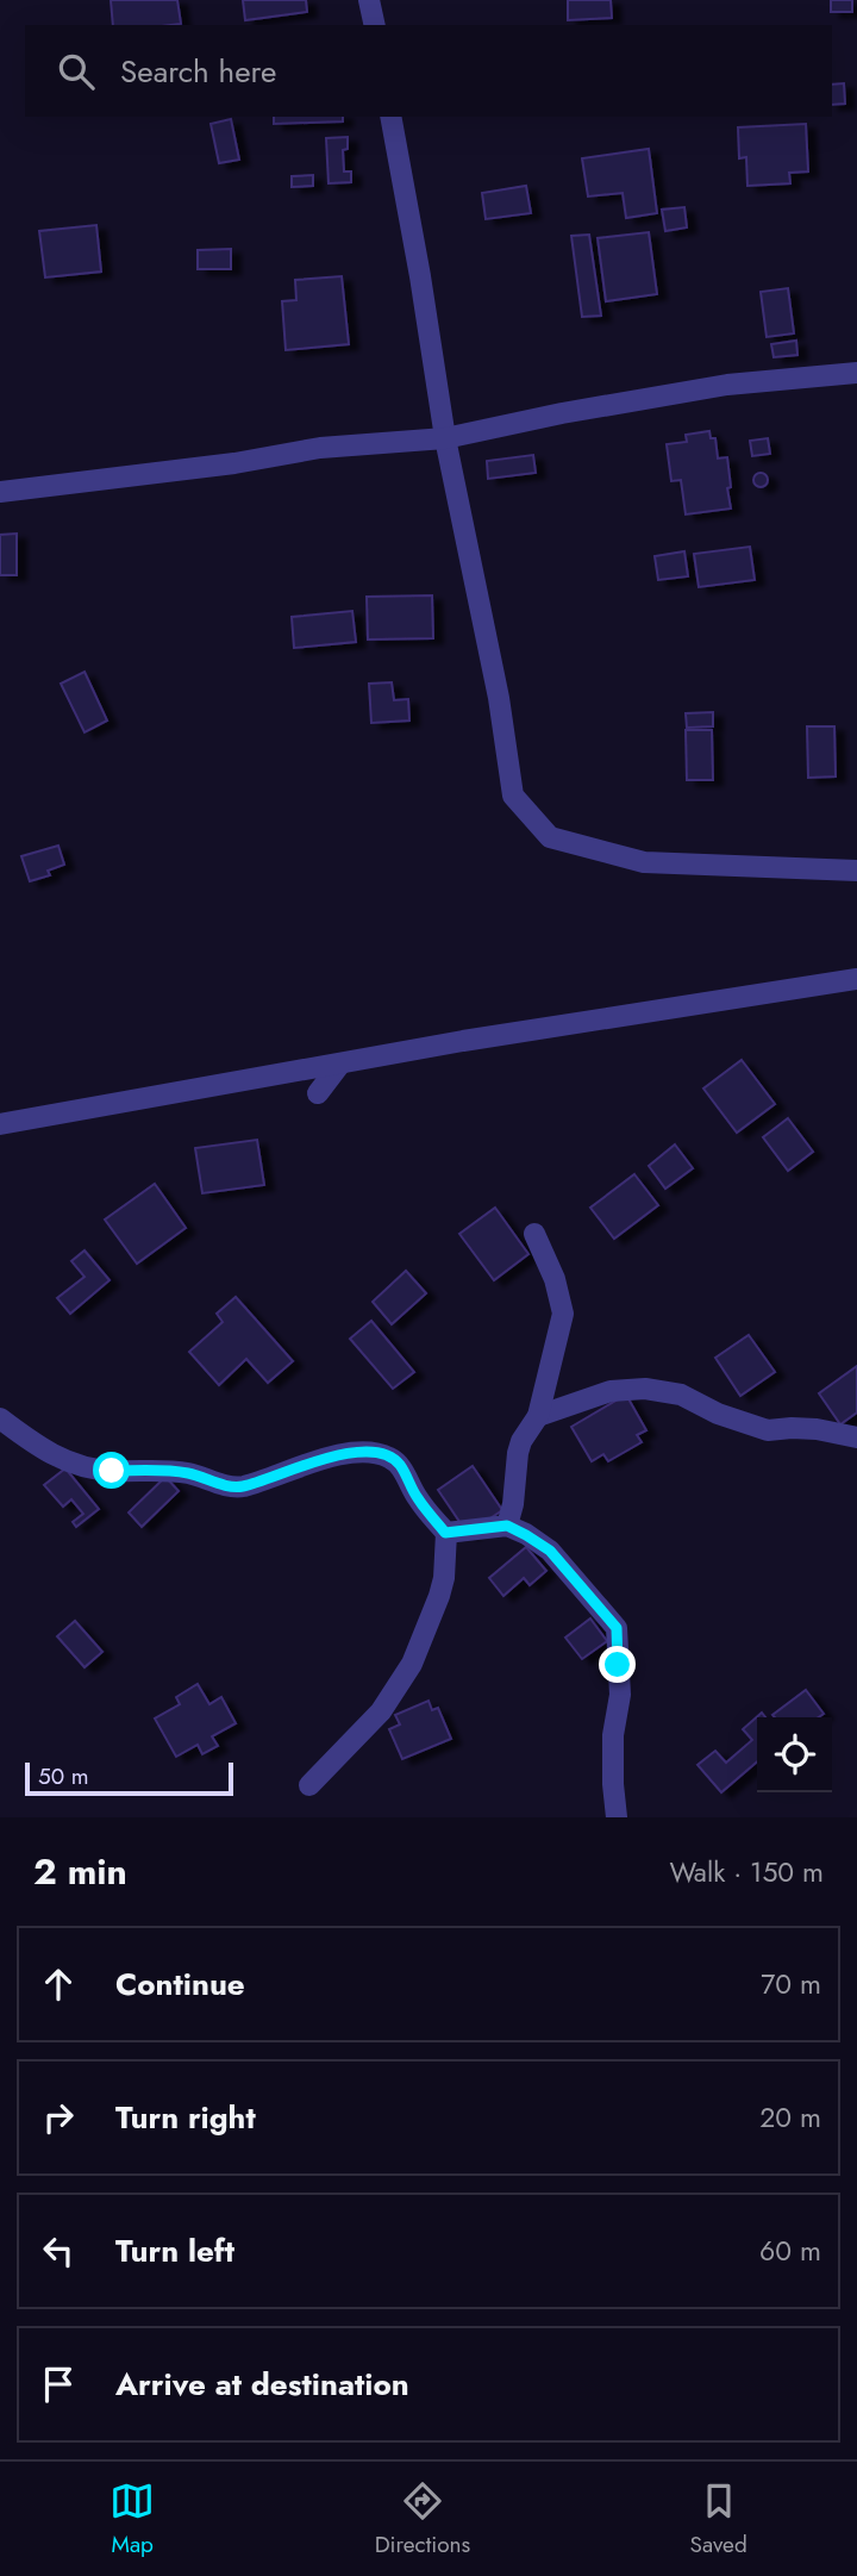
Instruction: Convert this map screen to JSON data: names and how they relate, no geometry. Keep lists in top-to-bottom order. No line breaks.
{"scale_bar":"50 m","page":{"search":"Search here","scale":"50 m","heading":["2 min","Walk · 150 m"],"list":[["Continue","70 m"],["Turn right","20 m"],["Turn left","60 m"],"Arrive at destination"],"nav":["Map","Directions","Saved"]}}
